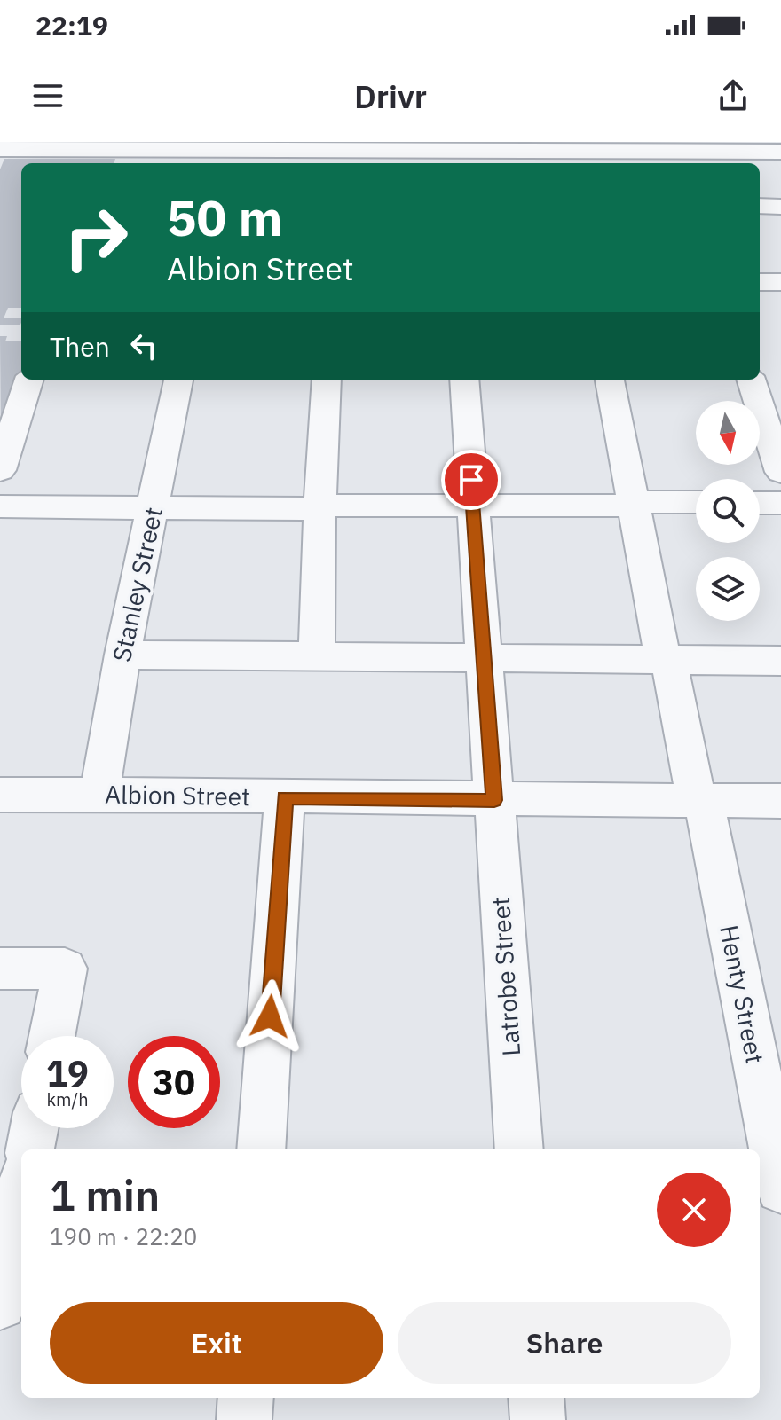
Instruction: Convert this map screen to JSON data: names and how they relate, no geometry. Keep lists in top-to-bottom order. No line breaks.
{"streets":{"street":["Stanley Street","Albion Street","Latrobe Street","Henty Street"]},"crossings":[["Stanley Street","Albion Street"],["Albion Street","Latrobe Street"],["Albion Street","Henty Street"]],"north":"bottom","page":{"status":"22:19","header":"Drivr","turn":["50 m","Albion Street"],"then":"Then","speed":"19 km/h","limit":"30","heading":["1 min","190 m · 22:20"],"buttons":["Exit","Share"]}}
